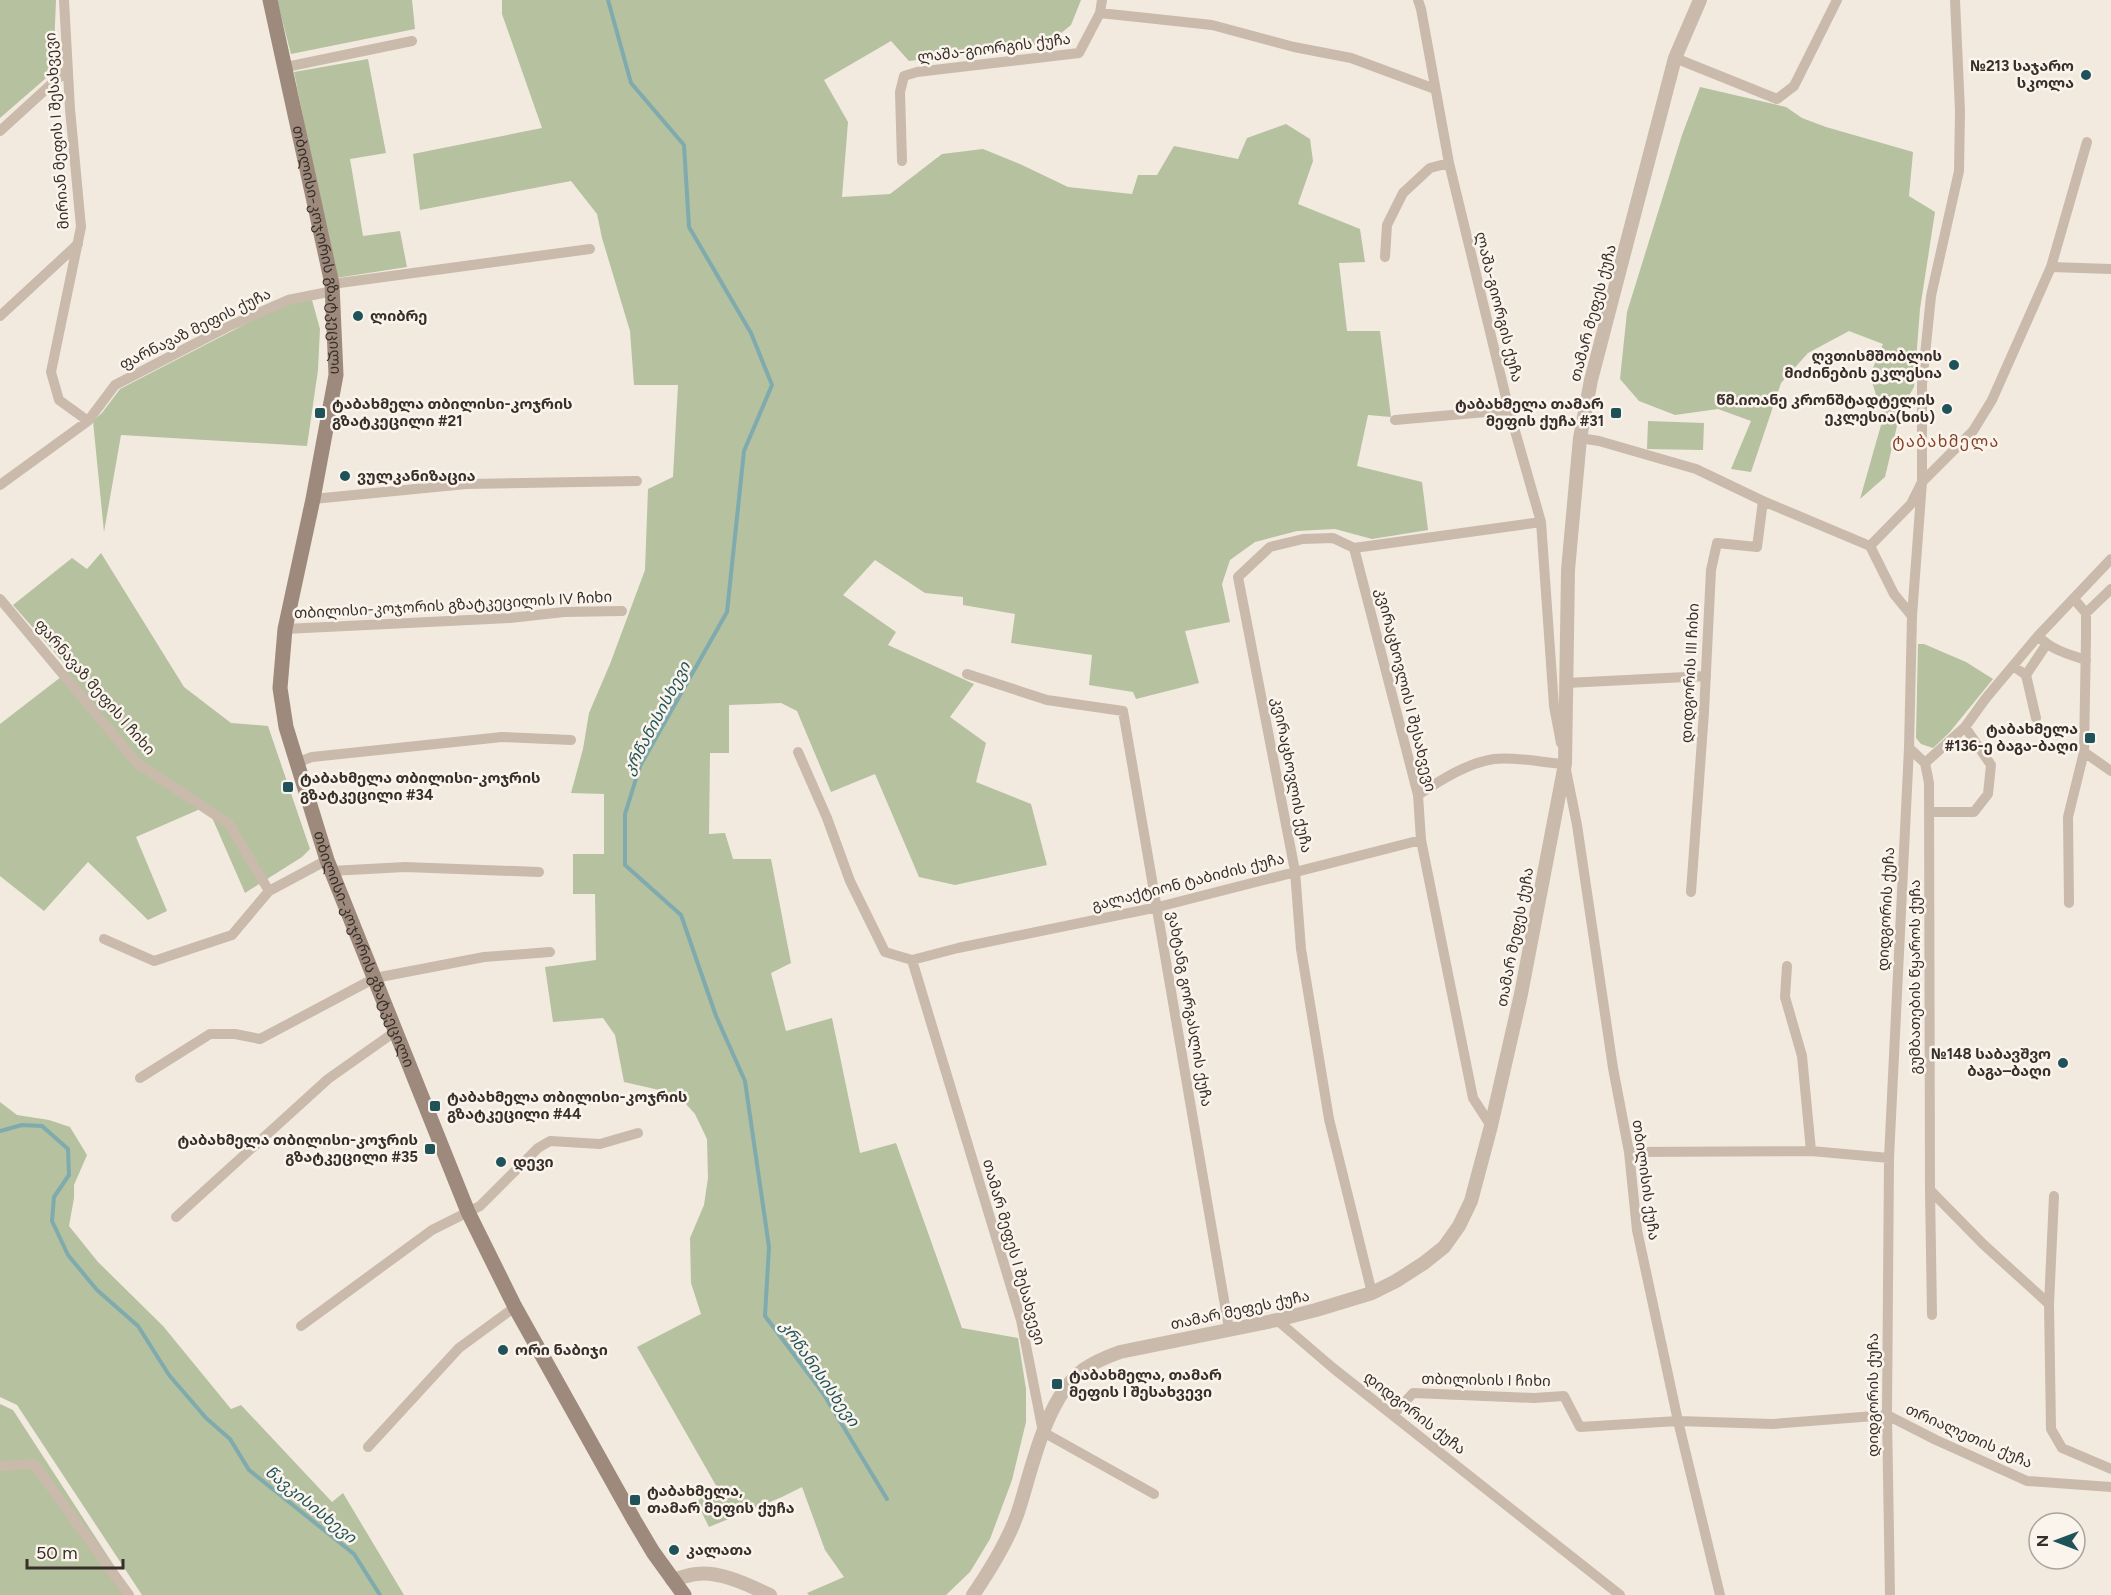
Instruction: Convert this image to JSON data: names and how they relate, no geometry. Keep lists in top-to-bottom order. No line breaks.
{"streets":{"main road":["თბილისი-კოჯორის გზატკეცილი"],"street":["ლაშა-გიორგის ქუჩა","მირიან მეფის I შესახვევი","თამარ მეფეს ქუჩა","ფარნავაზ მეფის ქუჩა","თბილისი-კოჯორის გზატკეცილის IV ჩიხი","დიდგორის III ჩიხი","ფარნავაზ მეფის I ჩიხი","კვირაცხოვლის I შესახვევი","კვირაცხოვლის ქუჩა","გალაქტიონ ტაბიძის ქუჩა","დიდგორის ქუჩა","გუმბათების წყაროს ქუჩა","ვახტანგ გორგასლის ქუჩა","თბილისის ქუჩა","თამარ მეფეს I შესახვევი","თბილისის I ჩიხი","თრიალეთის ქუჩა"]},"crossings":[["ლაშა-გიორგის ქუჩა","თამარ მეფეს ქუჩა"],["ლაშა-გიორგის ქუჩა","კვირაცხოვლის ქუჩა"],["ლაშა-გიორგის ქუჩა","თბილისის ქუჩა"],["მირიან მეფის I შესახვევი","ფარნავაზ მეფის ქუჩა"],["თბილისი-კოჯორის გზატკეცილი","ფარნავაზ მეფის ქუჩა"],["თბილისი-კოჯორის გზატკეცილი","თბილისი-კოჯორის გზატკეცილის IV ჩიხი"],["თამარ მეფეს ქუჩა","კვირაცხოვლის ქუჩა"],["თამარ მეფეს ქუჩა","დიდგორის ქუჩა"],["თამარ მეფეს ქუჩა","ვახტანგ გორგასლის ქუჩა"],["თამარ მეფეს ქუჩა","თბილისის ქუჩა"],["თამარ მეფეს ქუჩა","თამარ მეფეს I შესახვევი"],["კვირაცხოვლის I შესახვევი","კვირაცხოვლის ქუჩა"],["კვირაცხოვლის I შესახვევი","გალაქტიონ ტაბიძის ქუჩა"],["კვირაცხოვლის ქუჩა","გალაქტიონ ტაბიძის ქუჩა"],["გალაქტიონ ტაბიძის ქუჩა","ვახტანგ გორგასლის ქუჩა"],["გალაქტიონ ტაბიძის ქუჩა","თამარ მეფეს I შესახვევი"],["დიდგორის ქუჩა","თბილისის I ჩიხი"],["დიდგორის ქუჩა","თრიალეთის ქუჩა"],["თბილისის ქუჩა","თბილისის I ჩიხი"]],"districts":["ტაბახმელა"],"water":["კრწანისისხევი","წავკისისხევი"],"places":{"other":["№213 საჯარო სკოლა","ლიბრე","ღვთისმშობლის მიძინების ეკლესია","წმ.იოანე კრონშტადტელის ეკლესია(ხის)","ვულკანიზაცია","№148 საბავშვო ბაგა–ბაღი","დევი","ორი ნაბიჯი","კალათა"],"transit":["ტაბახმელა თბილისი-კოჯრის გზატკეცილი #21","ტაბახმელა თამარ მეფის ქუჩა #31","ტაბახმელა #136-ე ბაგა-ბაღი","ტაბახმელა თბილისი-კოჯრის გზატკეცილი #34","ტაბახმელა თბილისი-კოჯრის გზატკეცილი #44","ტაბახმელა თბილისი-კოჯრის გზატკეცილი #35","ტაბახმელა, თამარ მეფის I შესახვევი","ტაბახმელა, თამარ მეფის ქუჩა"]},"scale_bar":"50 m","north":"left"}
